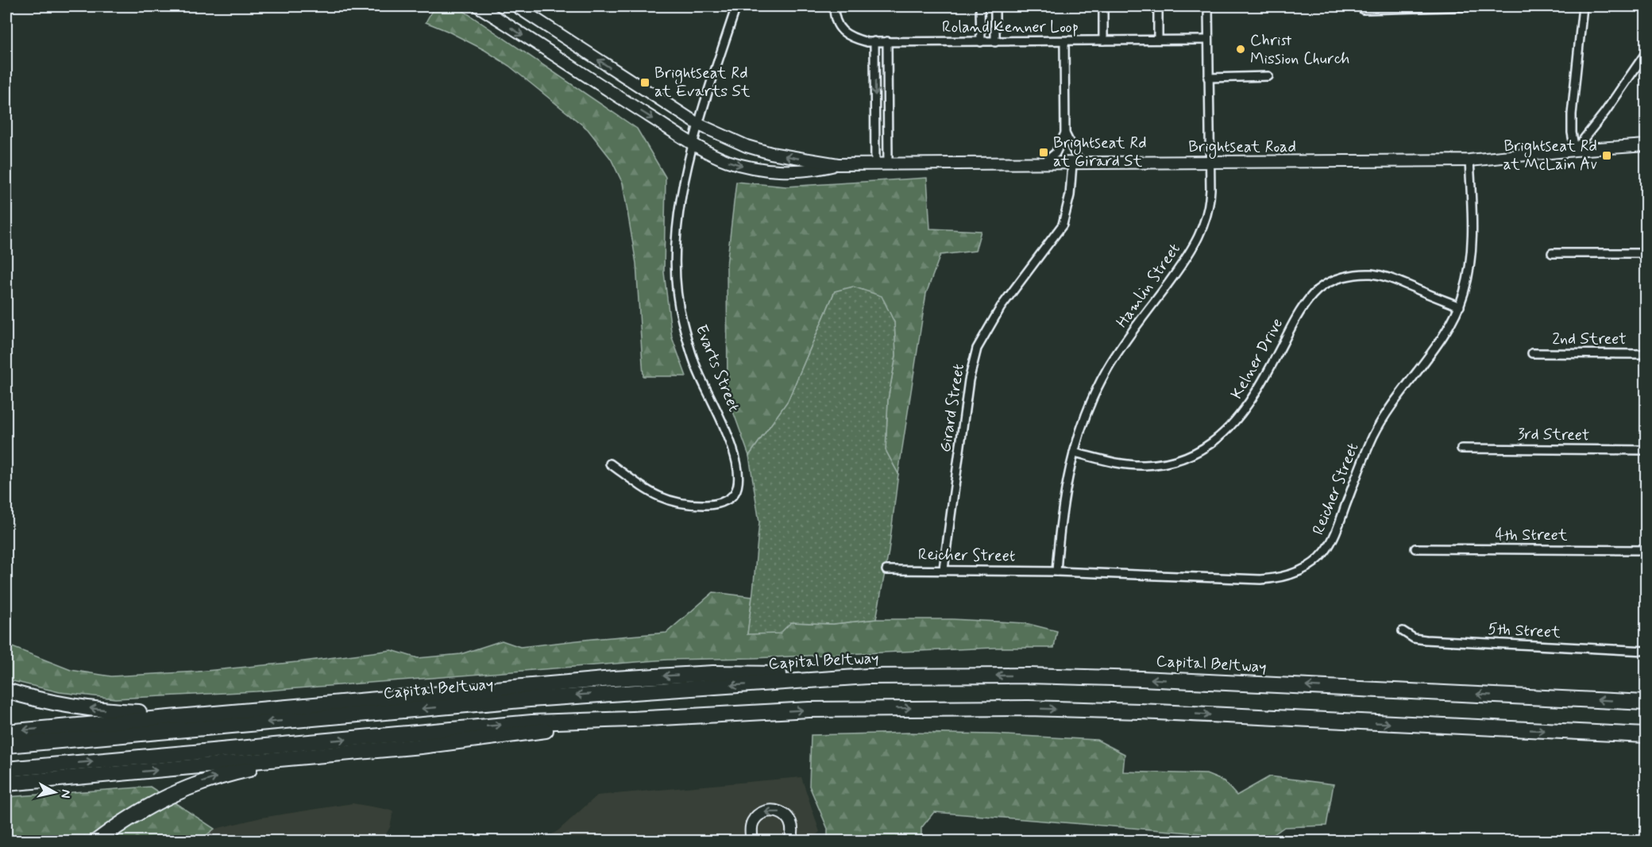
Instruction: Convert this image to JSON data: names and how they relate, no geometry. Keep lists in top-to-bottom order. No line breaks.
{"streets":{"highway":["Capital Beltway"],"street":["Roland Kenner Loop","Brightseat Road","Hamlin Street","2nd Street","Kelner Drive","Evarts Street","Girard Street","3rd Street","Reicher Street","4th Street","5th Street"]},"crossings":[["Roland Kenner Loop","Hamlin Street"],["Brightseat Road","Hamlin Street"],["Brightseat Road","Evarts Street"],["Brightseat Road","Girard Street"],["Brightseat Road","Reicher Street"],["Hamlin Street","Kelner Drive"],["Hamlin Street","Reicher Street"],["Kelner Drive","Reicher Street"],["Girard Street","Reicher Street"]],"places":{"other":["Christ Mission Church"],"transit":["Brightseat Rd at Evarts St","Brightseat Rd at Girard St","Brightseat Rd at McLain Av"]},"north":"right"}
